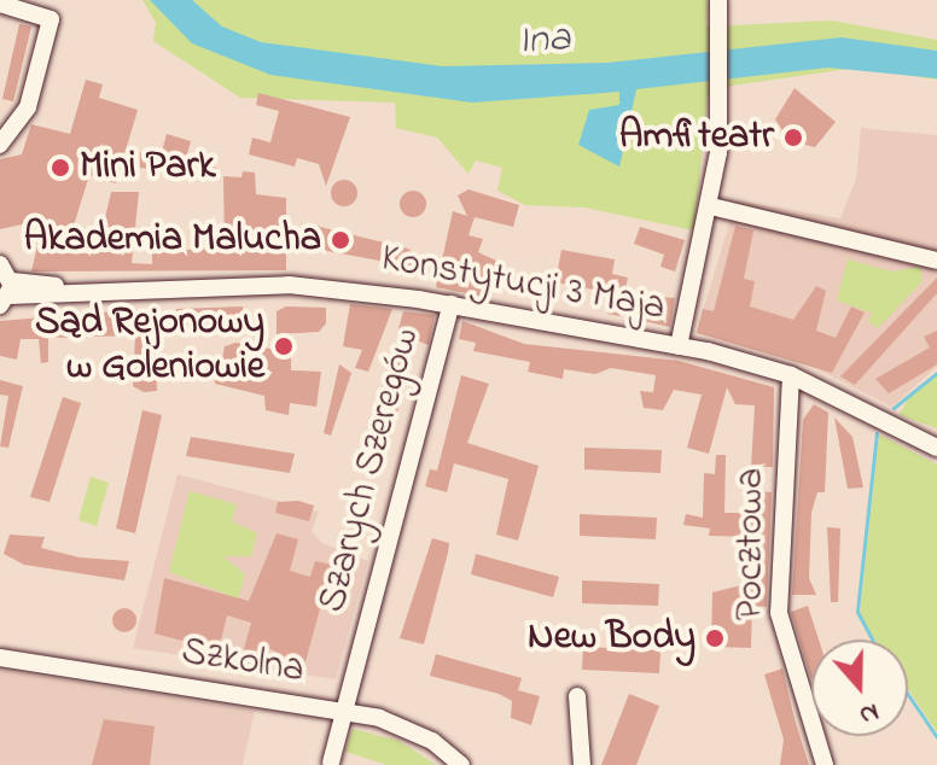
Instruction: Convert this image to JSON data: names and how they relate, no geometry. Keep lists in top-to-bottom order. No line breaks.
{"streets":{"street":["Konstytucji 3 Maja","Szarych Szeregów","Pocztowa","Szkolna"]},"crossings":[["Konstytucji 3 Maja","Szarych Szeregów"],["Konstytucji 3 Maja","Pocztowa"],["Szarych Szeregów","Szkolna"]],"water":["Ina"],"places":["Amfiteatr","Mini Park","Akademia Malucha","Sąd Rejonowy w Goleniowie","New Body"],"north":"bottom"}
